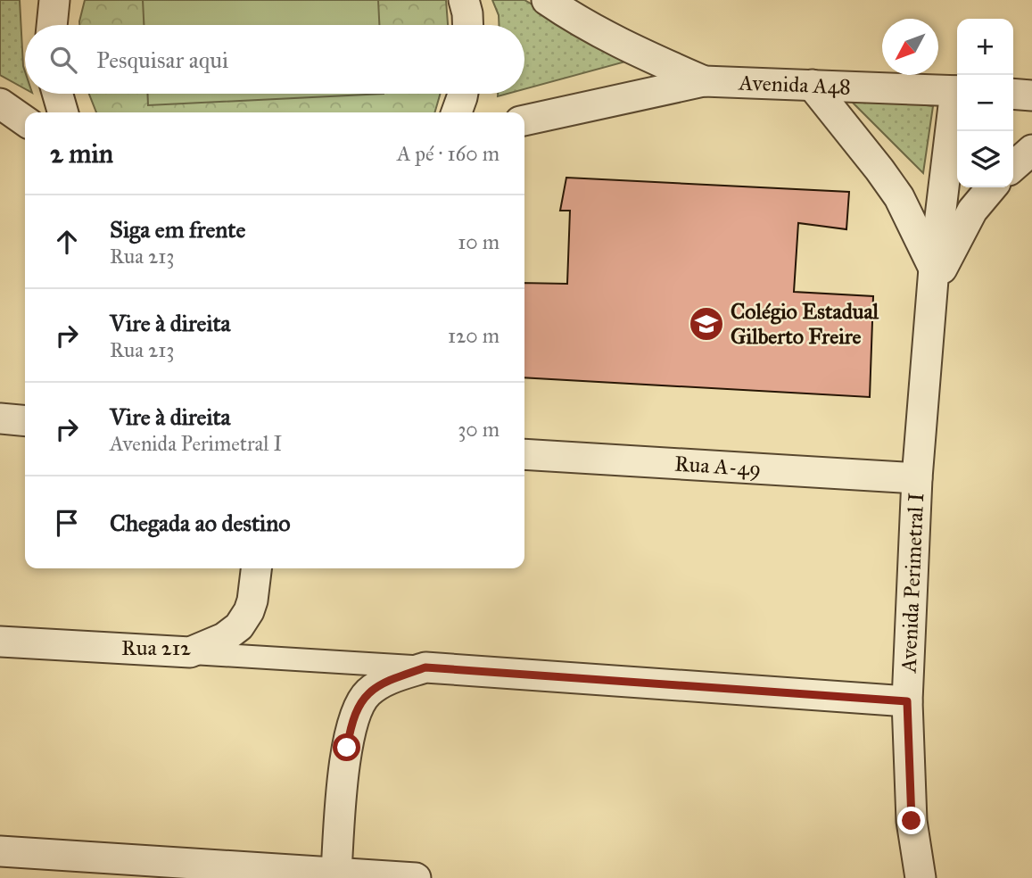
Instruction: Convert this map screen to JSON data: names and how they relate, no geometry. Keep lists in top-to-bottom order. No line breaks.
{"streets":{"street":["Avenida A48","Rua A-49","Avenida Perimetral I","Rua 212"]},"crossings":[["Rua A-49","Avenida Perimetral I"]],"places":{"school or university":["Colégio Estadual Gilberto Freire"]},"north":"bottom left","page":{"map_buttons":["+","−"],"search":"Pesquisar aqui","heading":["2 min","A pé · 160 m"],"list":[["Siga em frente","Rua 213","10 m"],["Vire à direita","Rua 213","120 m"],["Vire à direita","Avenida Perimetral I","30 m"],"Chegada ao destino"]}}
